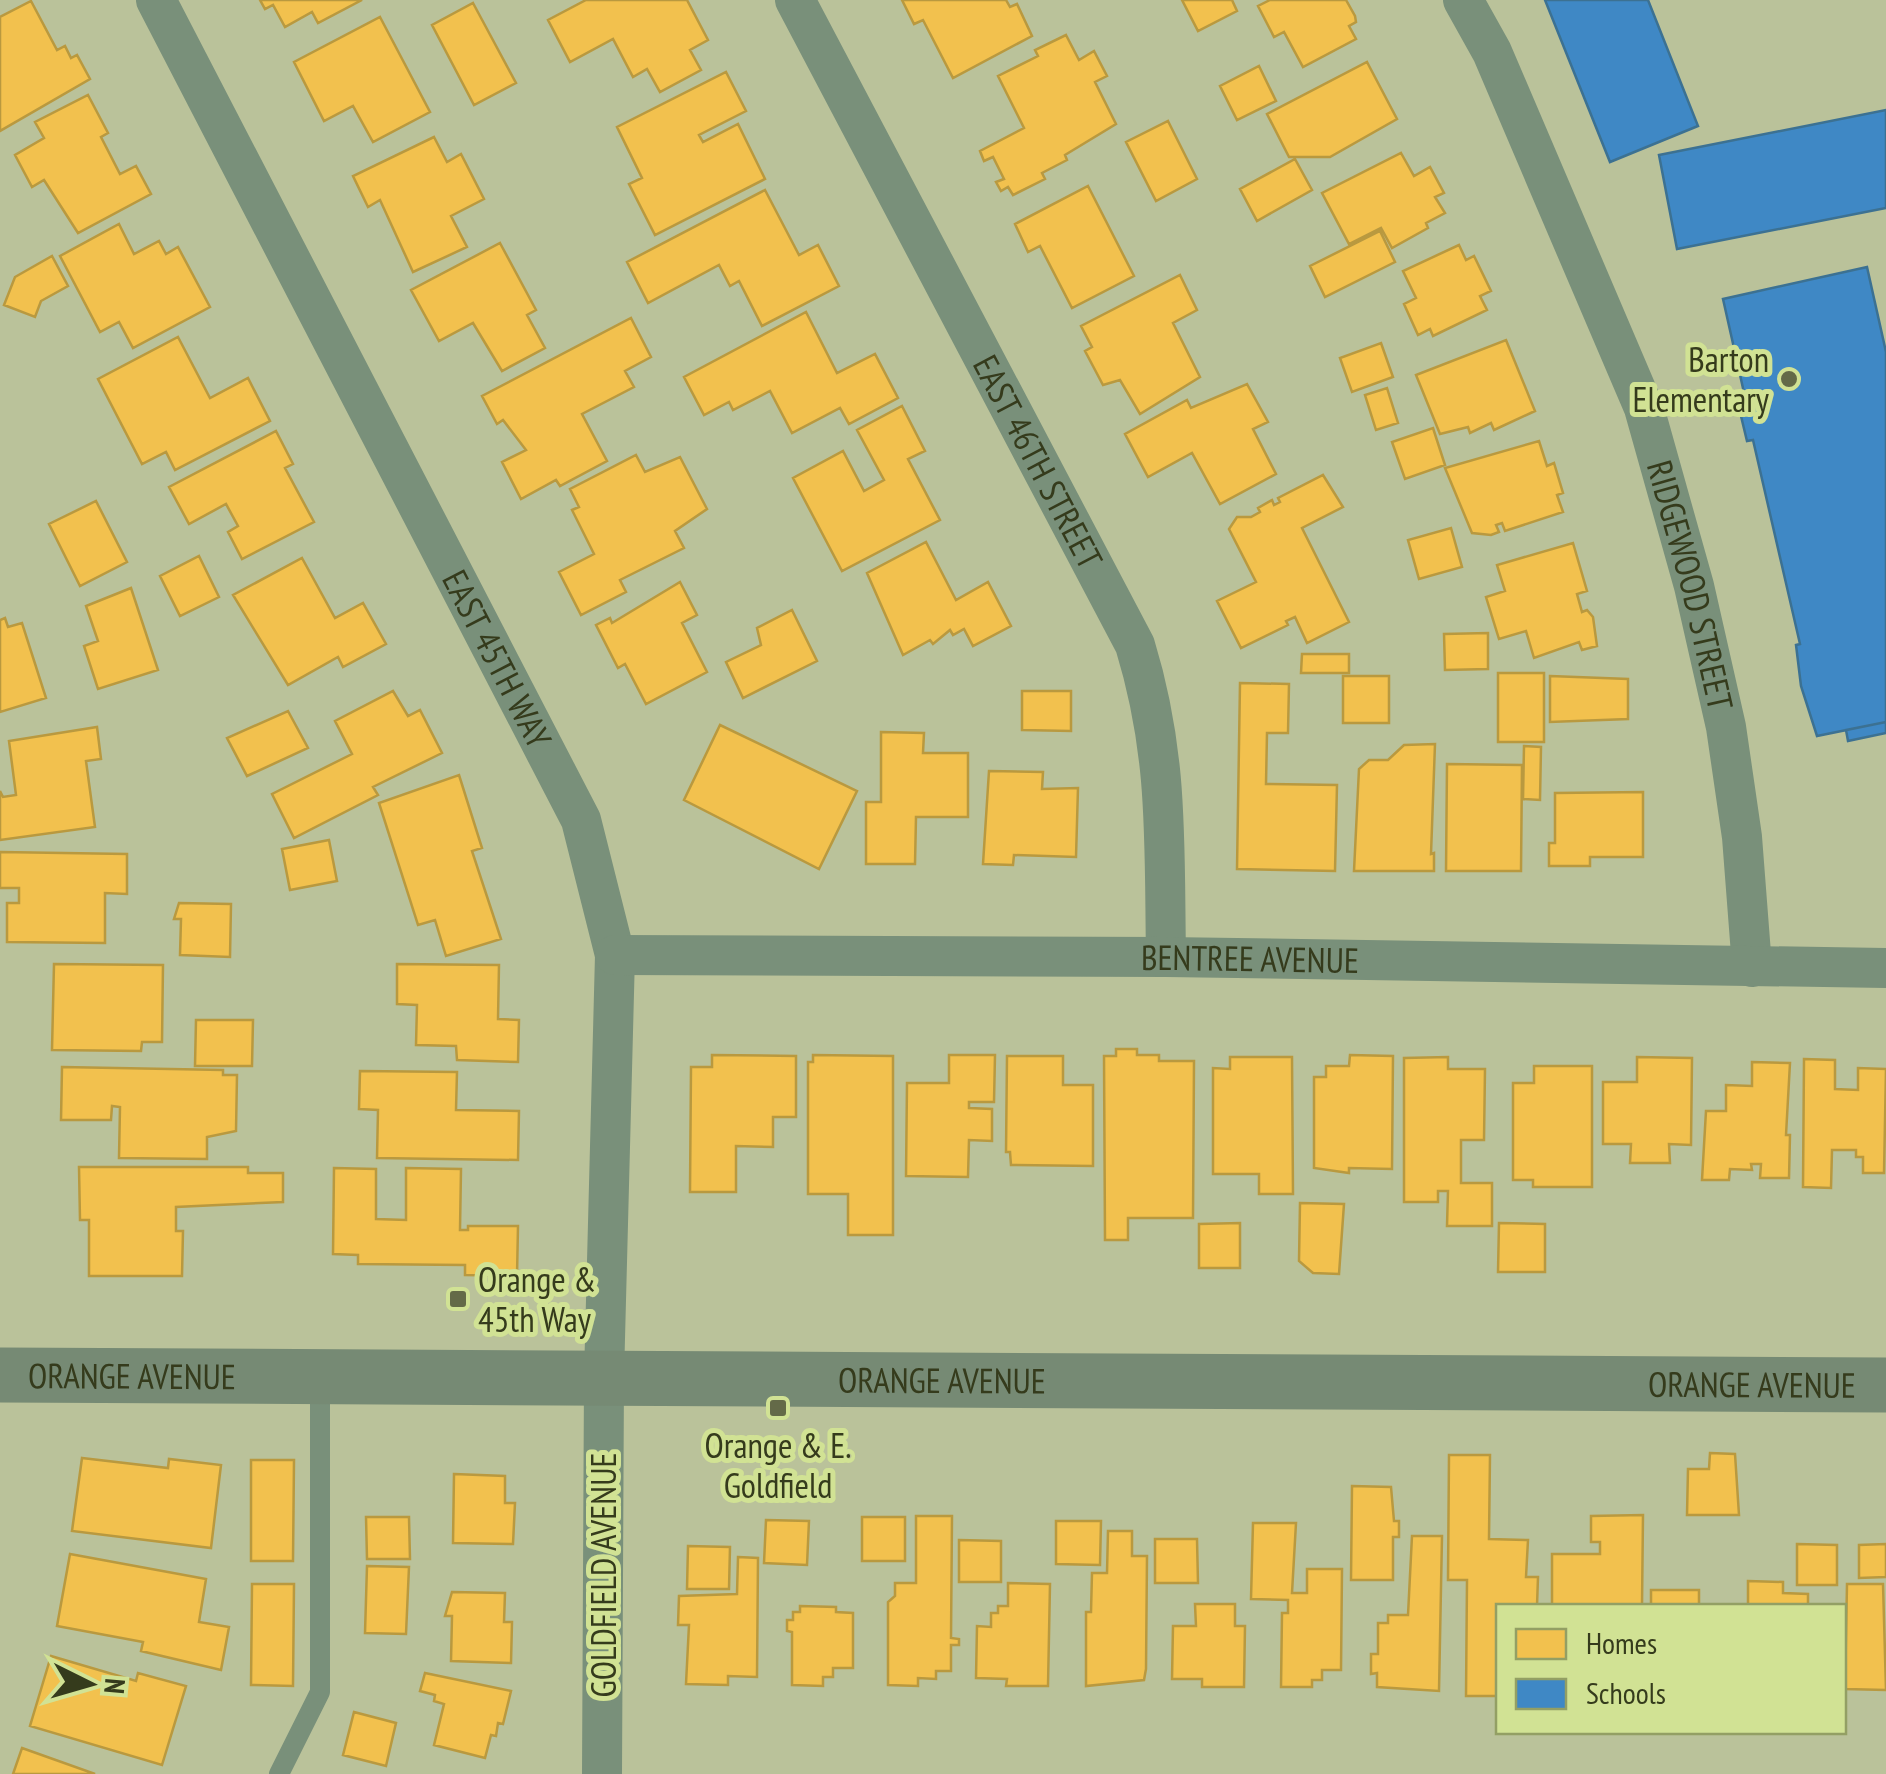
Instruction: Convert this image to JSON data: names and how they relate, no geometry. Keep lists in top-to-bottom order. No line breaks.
{"streets":{"street":["EAST 46TH STREET","RIDGEWOOD STREET","EAST 45TH WAY","BENTREE AVENUE","ORANGE AVENUE","GOLDFIELD AVENUE"]},"crossings":[["EAST 46TH STREET","BENTREE AVENUE"],["RIDGEWOOD STREET","BENTREE AVENUE"],["EAST 45TH WAY","BENTREE AVENUE"],["EAST 45TH WAY","ORANGE AVENUE"],["EAST 45TH WAY","GOLDFIELD AVENUE"],["ORANGE AVENUE","GOLDFIELD AVENUE"]],"places":{"other":["Barton Elementary"],"transit":["Orange & 45th Way","Orange & E. Goldfield"]},"legend":["Homes","Schools"],"north":"right"}
